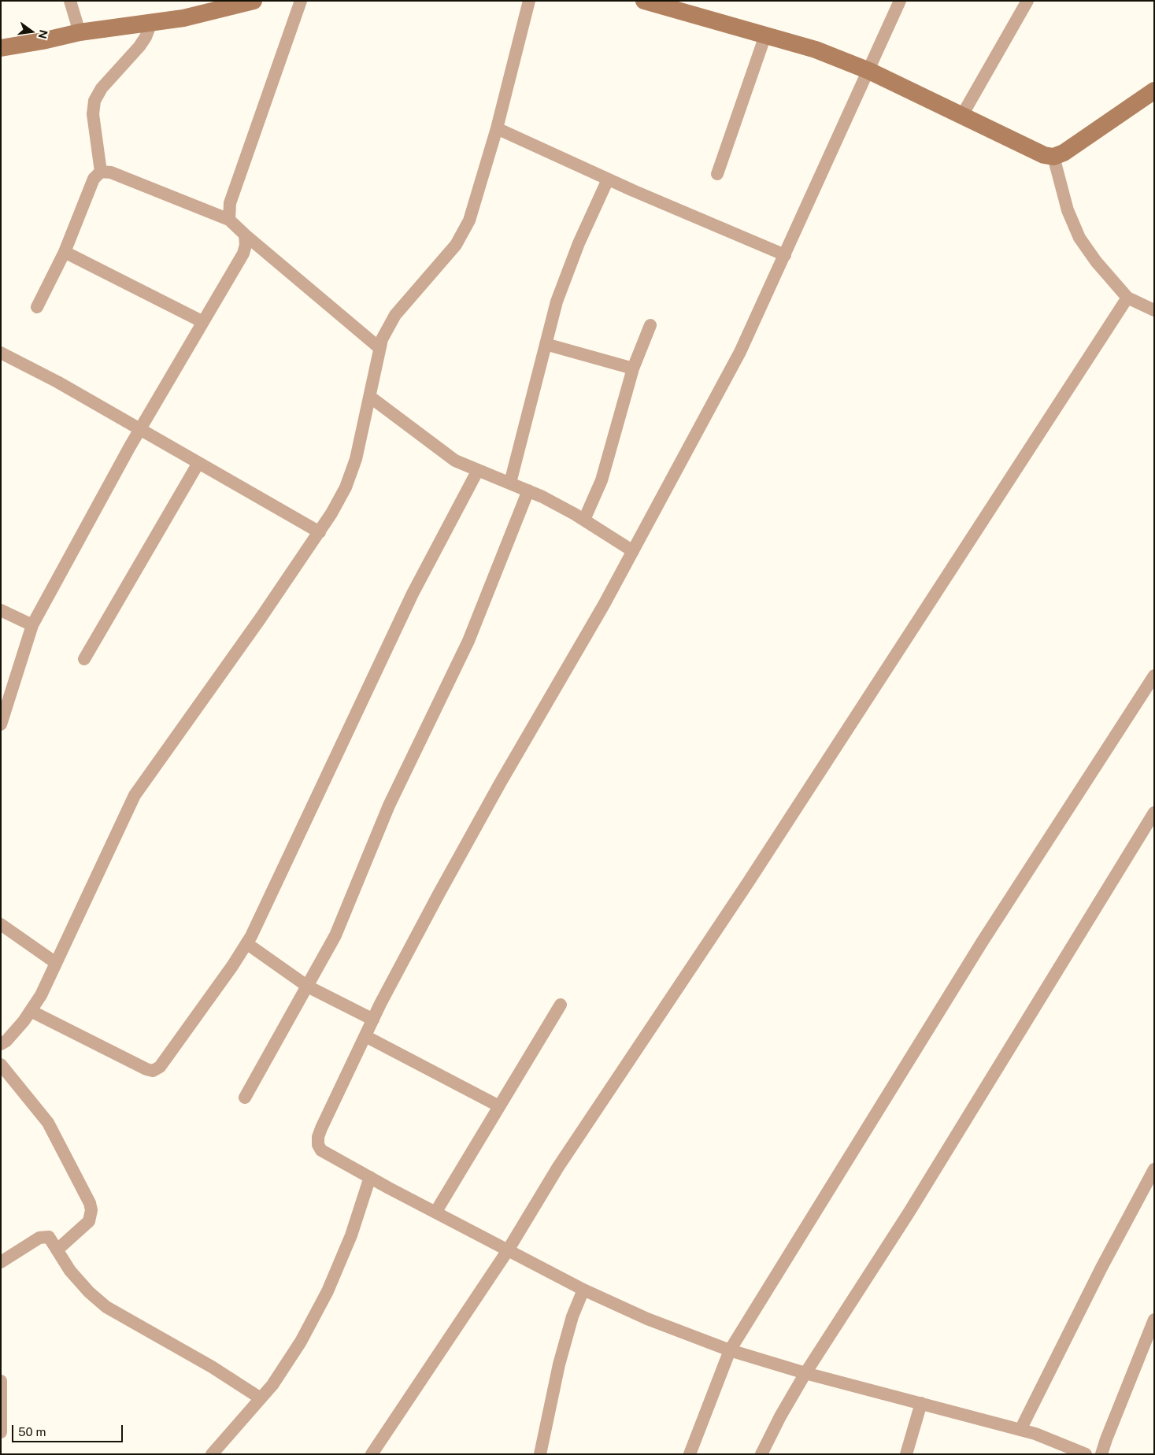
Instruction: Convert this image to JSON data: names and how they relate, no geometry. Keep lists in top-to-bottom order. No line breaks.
{"scale_bar":"50 m","north":"right"}
